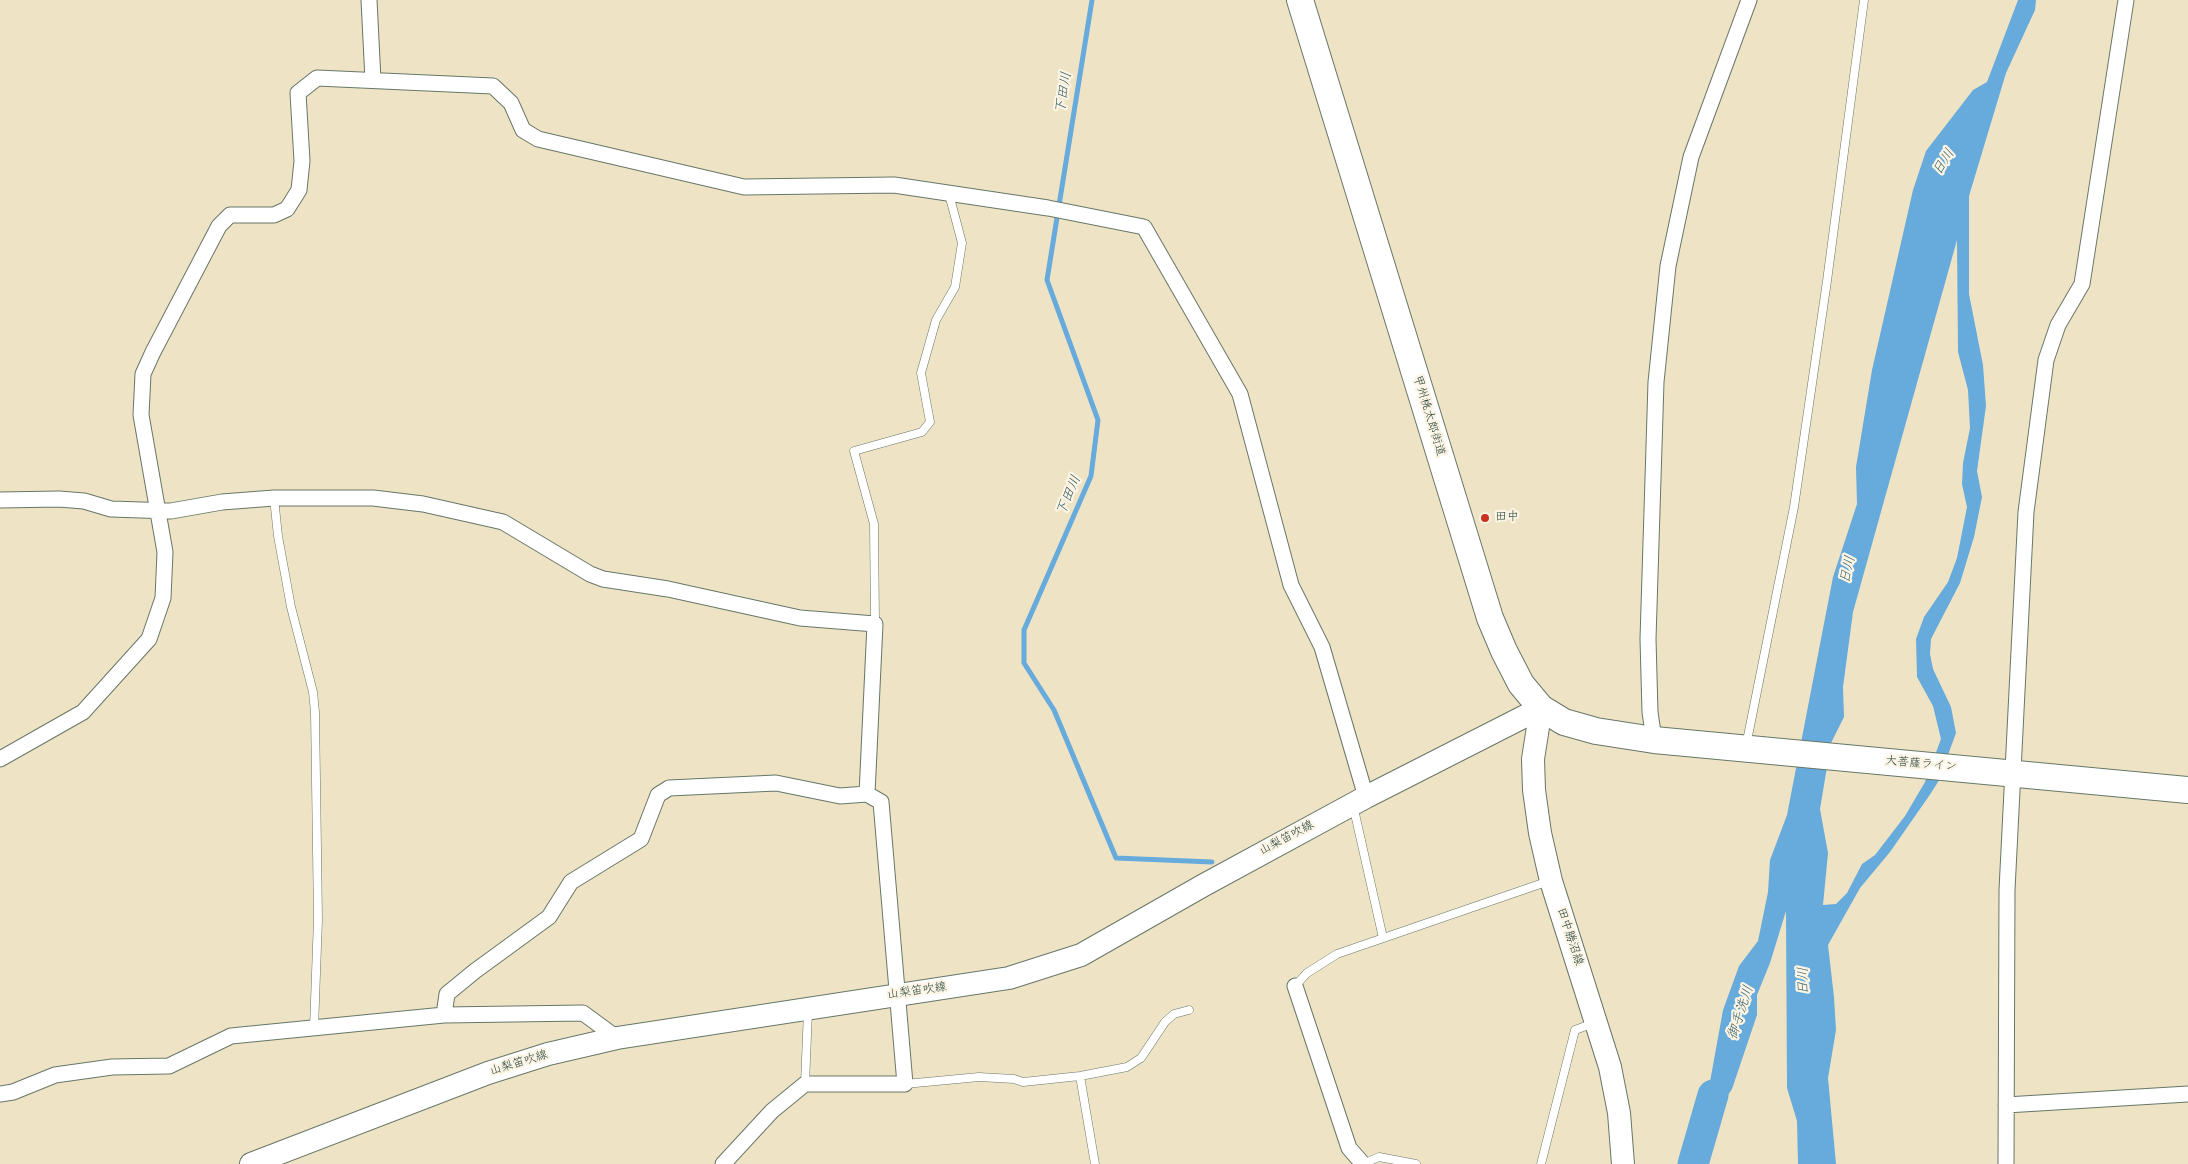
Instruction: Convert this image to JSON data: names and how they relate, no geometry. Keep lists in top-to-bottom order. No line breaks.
{"streets":{"highway":["甲州桃太郎街道","大菩薩ライン"],"main road":["山梨笛吹線","田中勝沼線"]},"crossings":[["甲州桃太郎街道","大菩薩ライン"],["甲州桃太郎街道","山梨笛吹線"],["甲州桃太郎街道","田中勝沼線"],["山梨笛吹線","田中勝沼線"]],"water":["下田川","日川","御手洗川"],"places":["田中"]}
